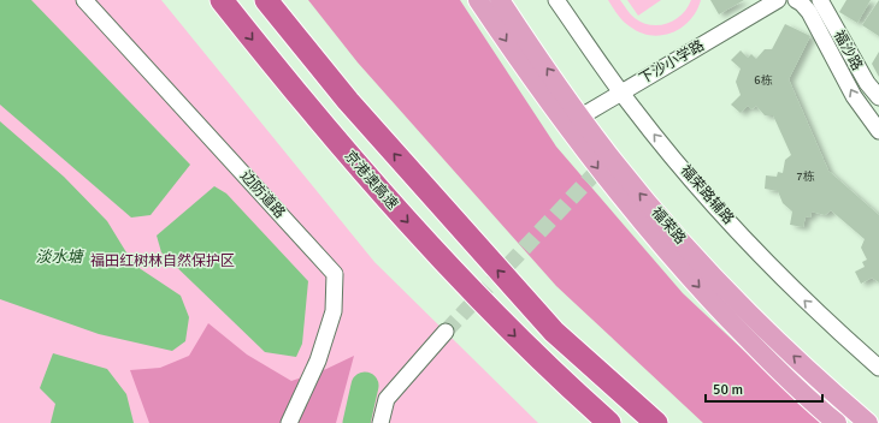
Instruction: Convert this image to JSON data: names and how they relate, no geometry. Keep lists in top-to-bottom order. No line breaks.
{"streets":{"highway":["京港澳高速"],"main road":["福荣路"],"street":["福沙路","下沙小学路","边防道路","福荣路辅路"]},"crossings":[["下沙小学路","福荣路辅路"],["下沙小学路","福荣路"]],"one_way":["福荣路辅路"],"water":["淡水塘"],"parks":["福田红树林自然保护区"],"house_numbers":["6栋","7栋"],"scale_bar":"50 m"}
